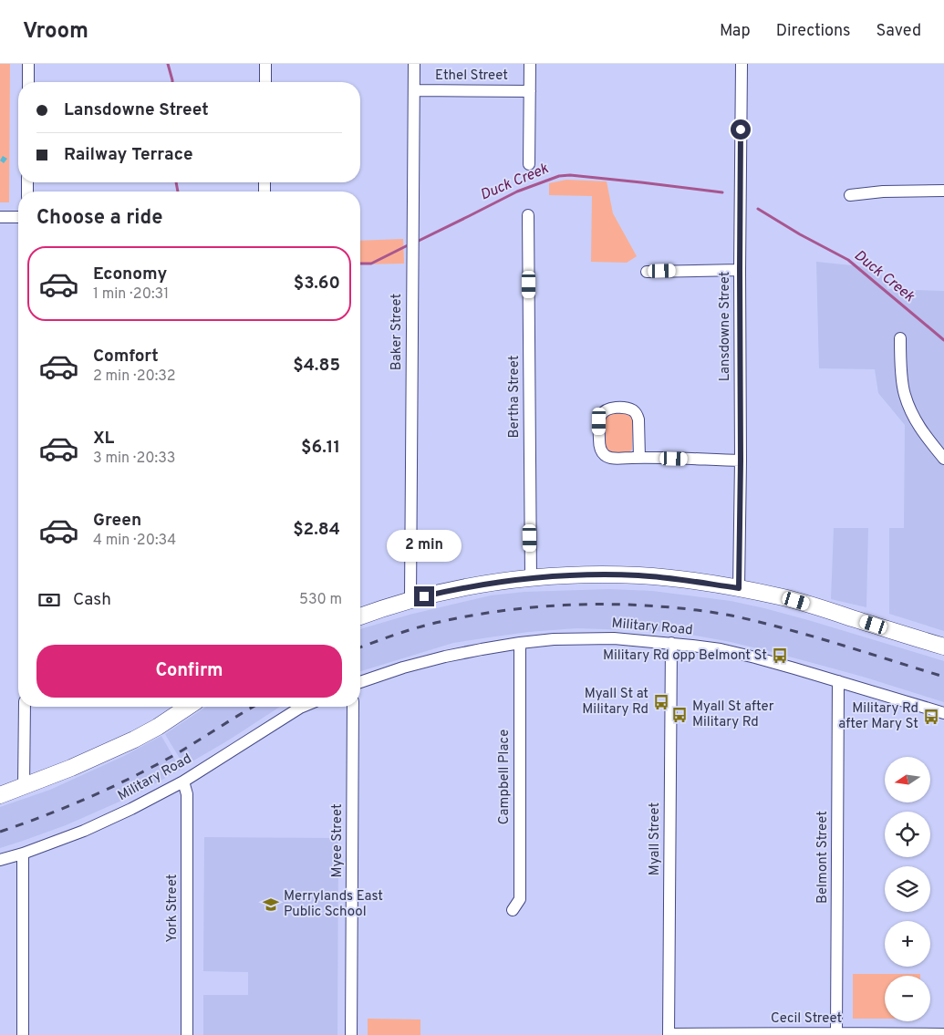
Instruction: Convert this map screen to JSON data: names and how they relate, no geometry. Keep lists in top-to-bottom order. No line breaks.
{"streets":{"street":["Ethel Street","Lansdowne Street","Baker Street","Bertha Street","Military Road","Campbell Place","Myall Street","Myee Street","Belmont Street","York Street","Cecil Street"]},"crossings":[["Ethel Street","Baker Street"],["Military Road","Campbell Place"],["Military Road","Myall Street"],["Military Road","Belmont Street"],["Military Road","York Street"],["Myall Street","Cecil Street"],["Belmont Street","Cecil Street"]],"water":["Duck Creek"],"places":{"bus stop":["Military Rd opp Belmont St","Myall St at Military Rd","Myall St after Military Rd","Military Rd after Mary St"],"school or university":["Merrylands East Public School"]},"north":"left","page":{"header":"Vroom","nav":["Map","Directions","Saved"],"banner":["Lansdowne Street","Railway Terrace"],"heading":"Choose a ride","list":[{"name":"Economy","note":"1 min · 20:31","value":"$3.60"},{"name":"Comfort","note":"2 min · 20:32","value":"$4.85"},{"name":"XL","note":"3 min · 20:33","value":"$6.11"},{"name":"Green","note":"4 min · 20:34","value":"$2.84"}],"bubble":"2 min","pay":["Cash","530 m"],"buttons":"Confirm","map_buttons":["+","−"]}}
